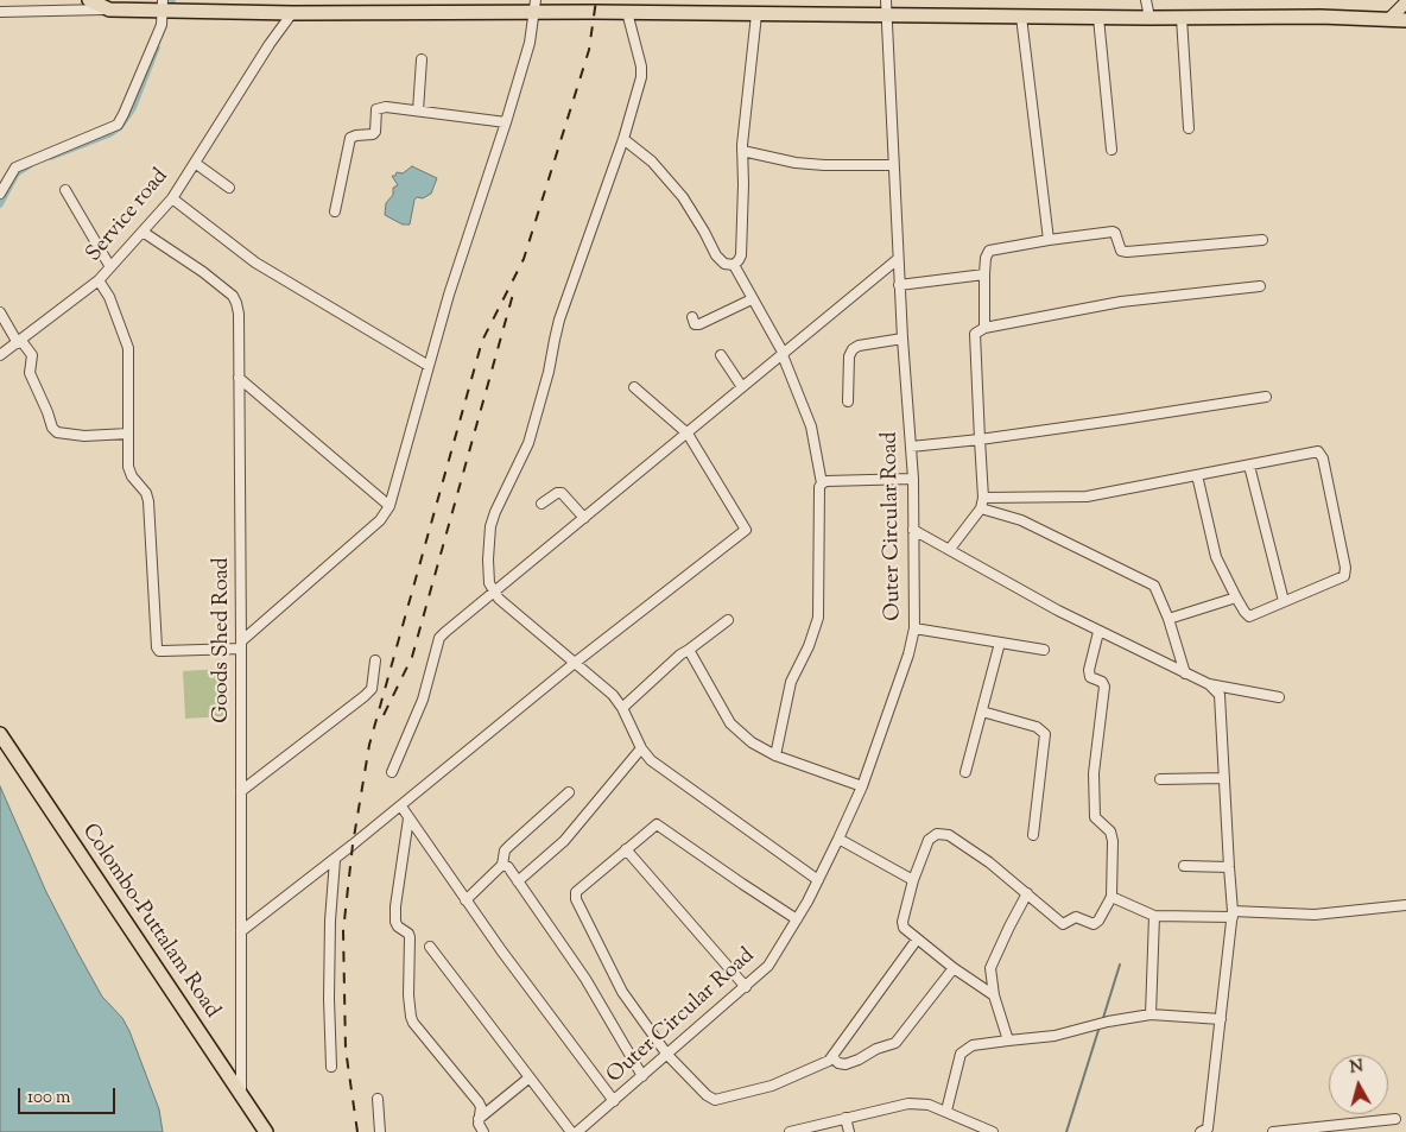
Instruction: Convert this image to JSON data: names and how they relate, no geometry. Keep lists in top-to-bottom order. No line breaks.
{"streets":{"highway":["Colombo-Puttalam Road"],"street":["Service road","Outer Circular Road","Goods Shed Road"]},"crossings":[["Service road","Goods Shed Road"],["Goods Shed Road","Colombo-Puttalam Road"]],"scale_bar":"100 m","north":"top"}
